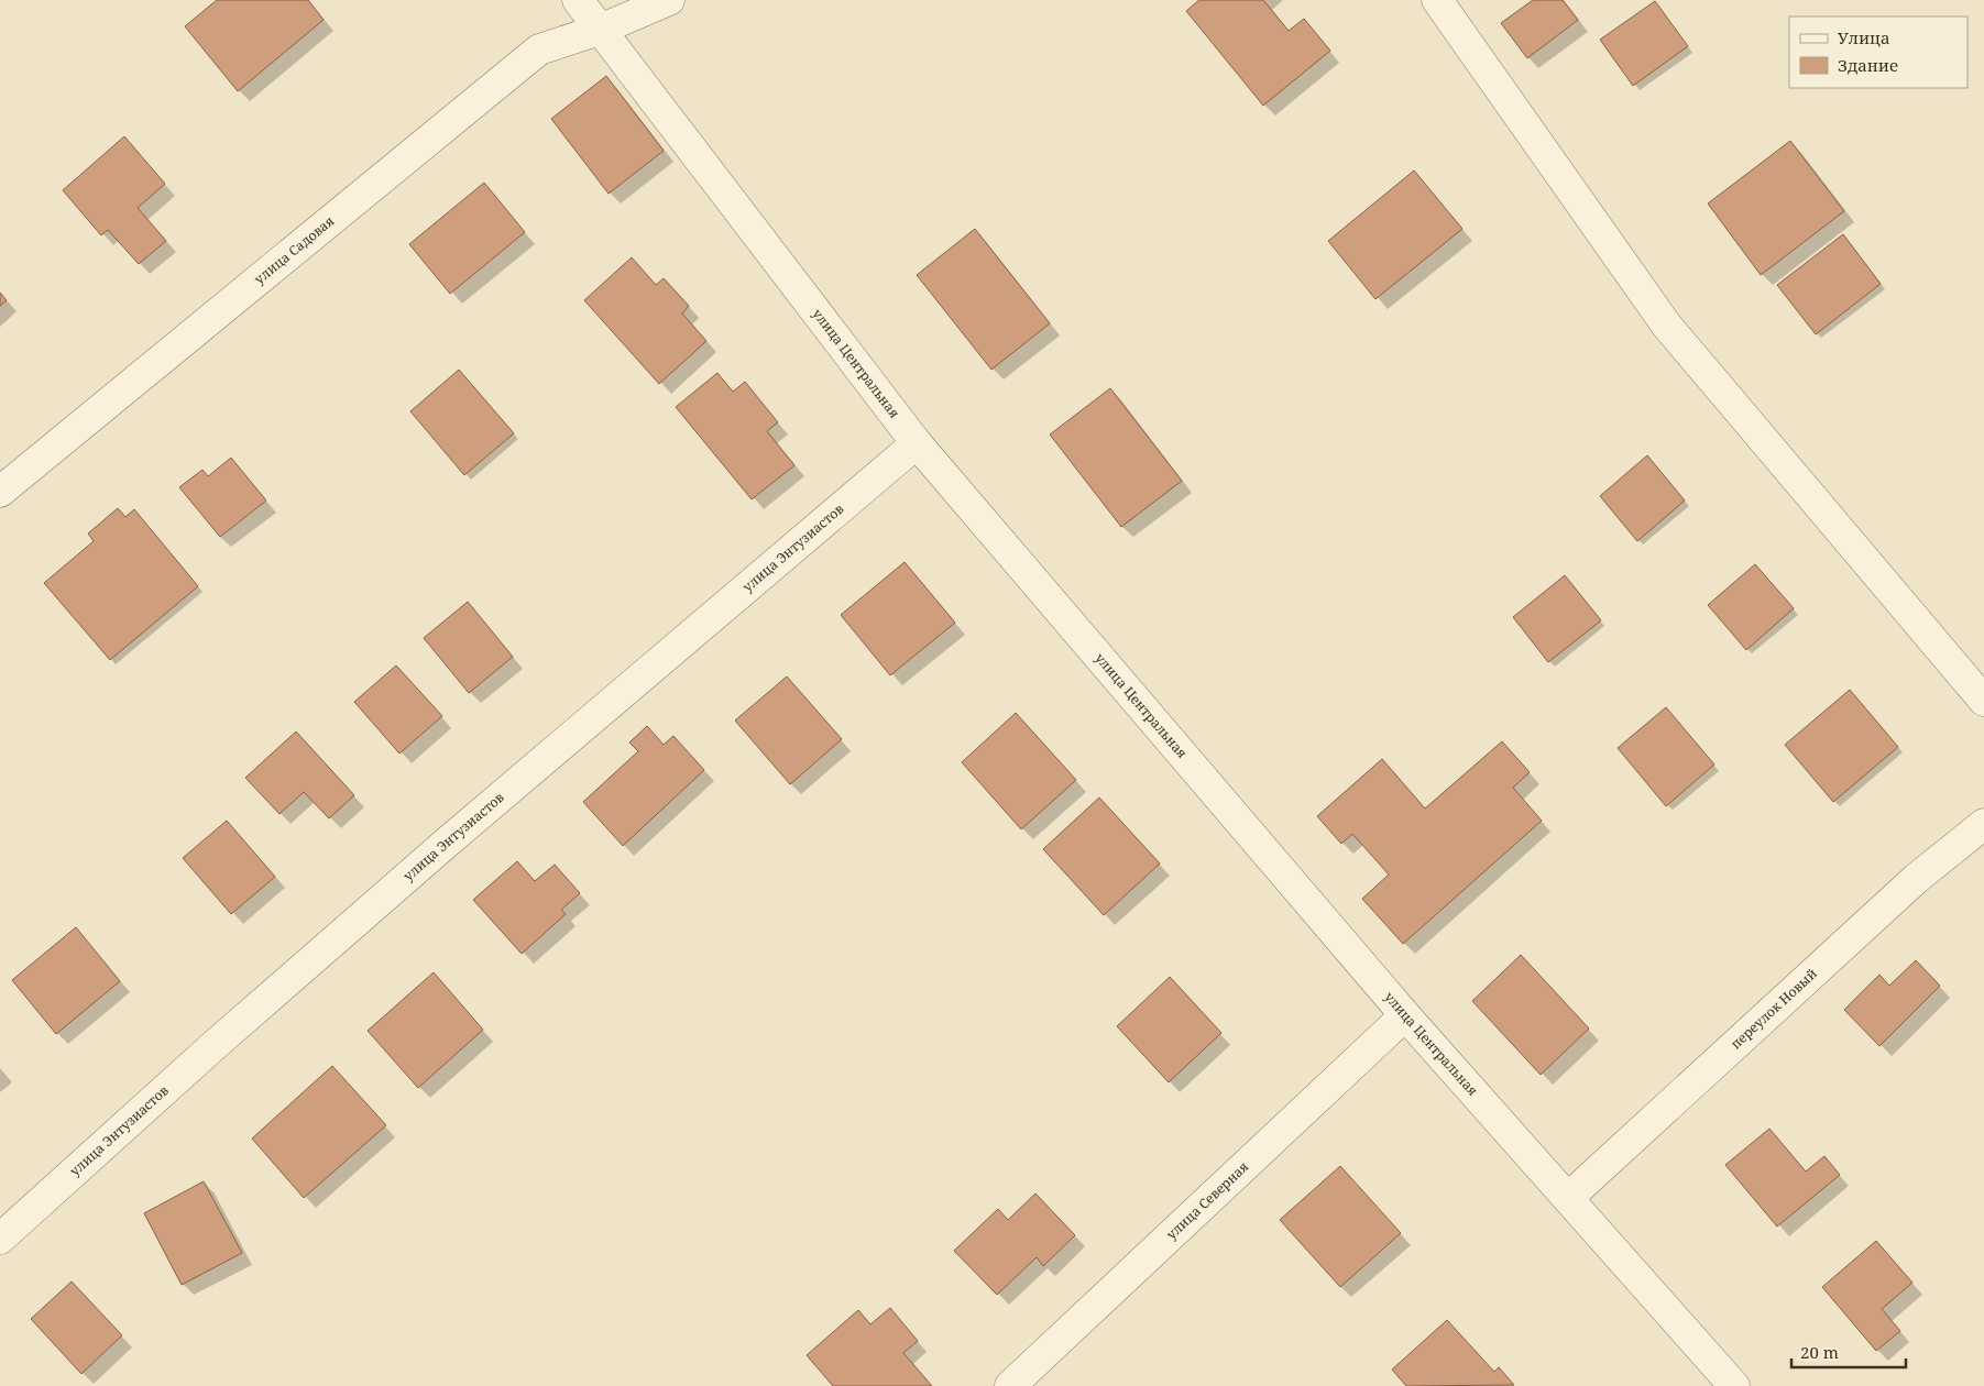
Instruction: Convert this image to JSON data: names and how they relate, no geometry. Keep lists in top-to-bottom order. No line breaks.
{"streets":{"street":["улица Садовая","улица Центральная","улица Энтузиастов","переулок Новый"]},"crossings":[["улица Садовая","улица Центральная"],["улица Центральная","улица Энтузиастов"],["улица Центральная","переулок Новый"]],"legend":["Улица","Здание"],"scale_bar":"20 m"}
